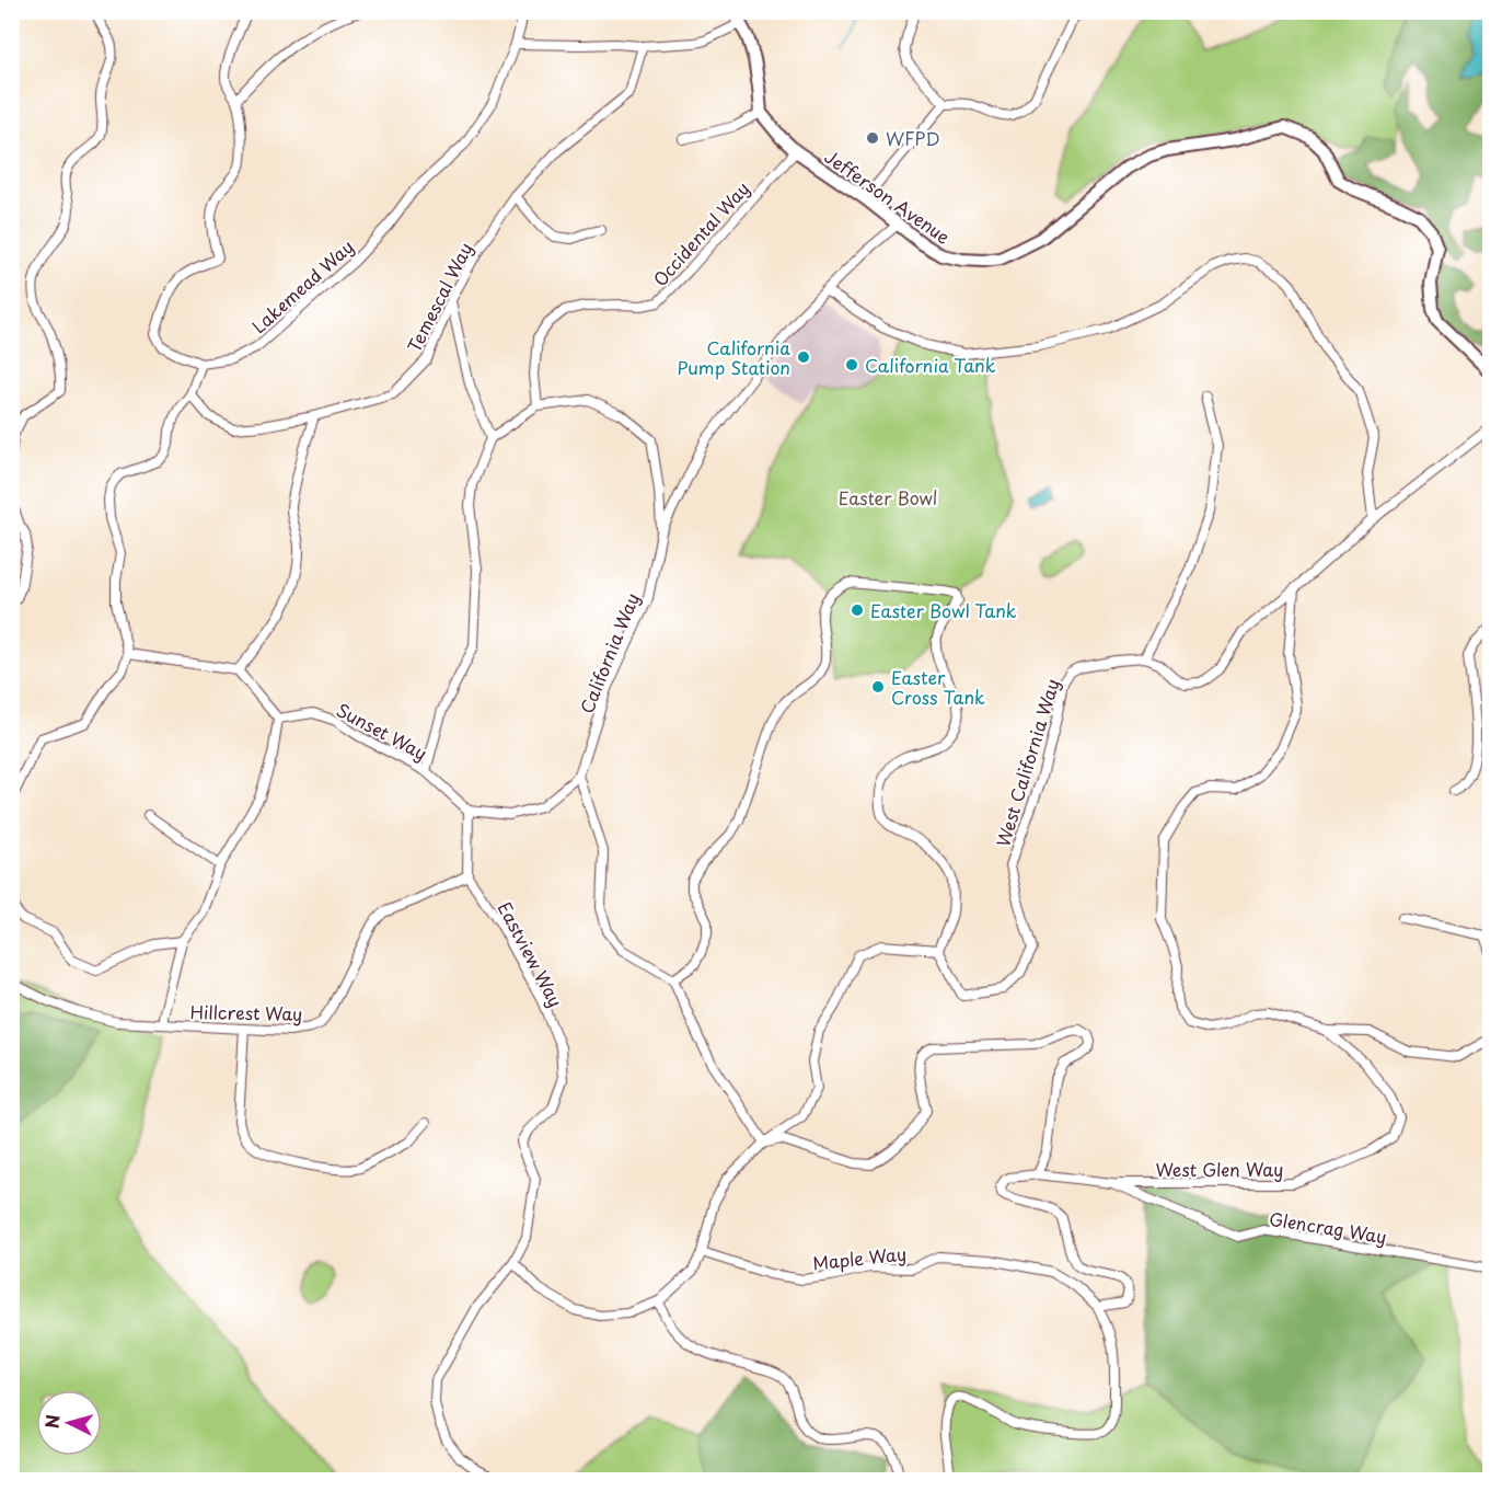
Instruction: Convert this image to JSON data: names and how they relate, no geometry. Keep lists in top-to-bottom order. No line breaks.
{"streets":{"street":["Jefferson Avenue","Occidental Way","Lakemead Way","Temescal Way","California Way","Sunset Way","West California Way","Eastview Way","Hillcrest Way","West Glen Way","Glencrag Way","Maple Way"]},"crossings":[["Jefferson Avenue","Occidental Way"],["Jefferson Avenue","California Way"],["Eastview Way","Hillcrest Way"],["West Glen Way","Glencrag Way"]],"parks":["Easter Bowl"],"places":["WFPD","California Pump Station","California Tank","Easter Bowl Tank","Easter Cross Tank"],"north":"left"}
